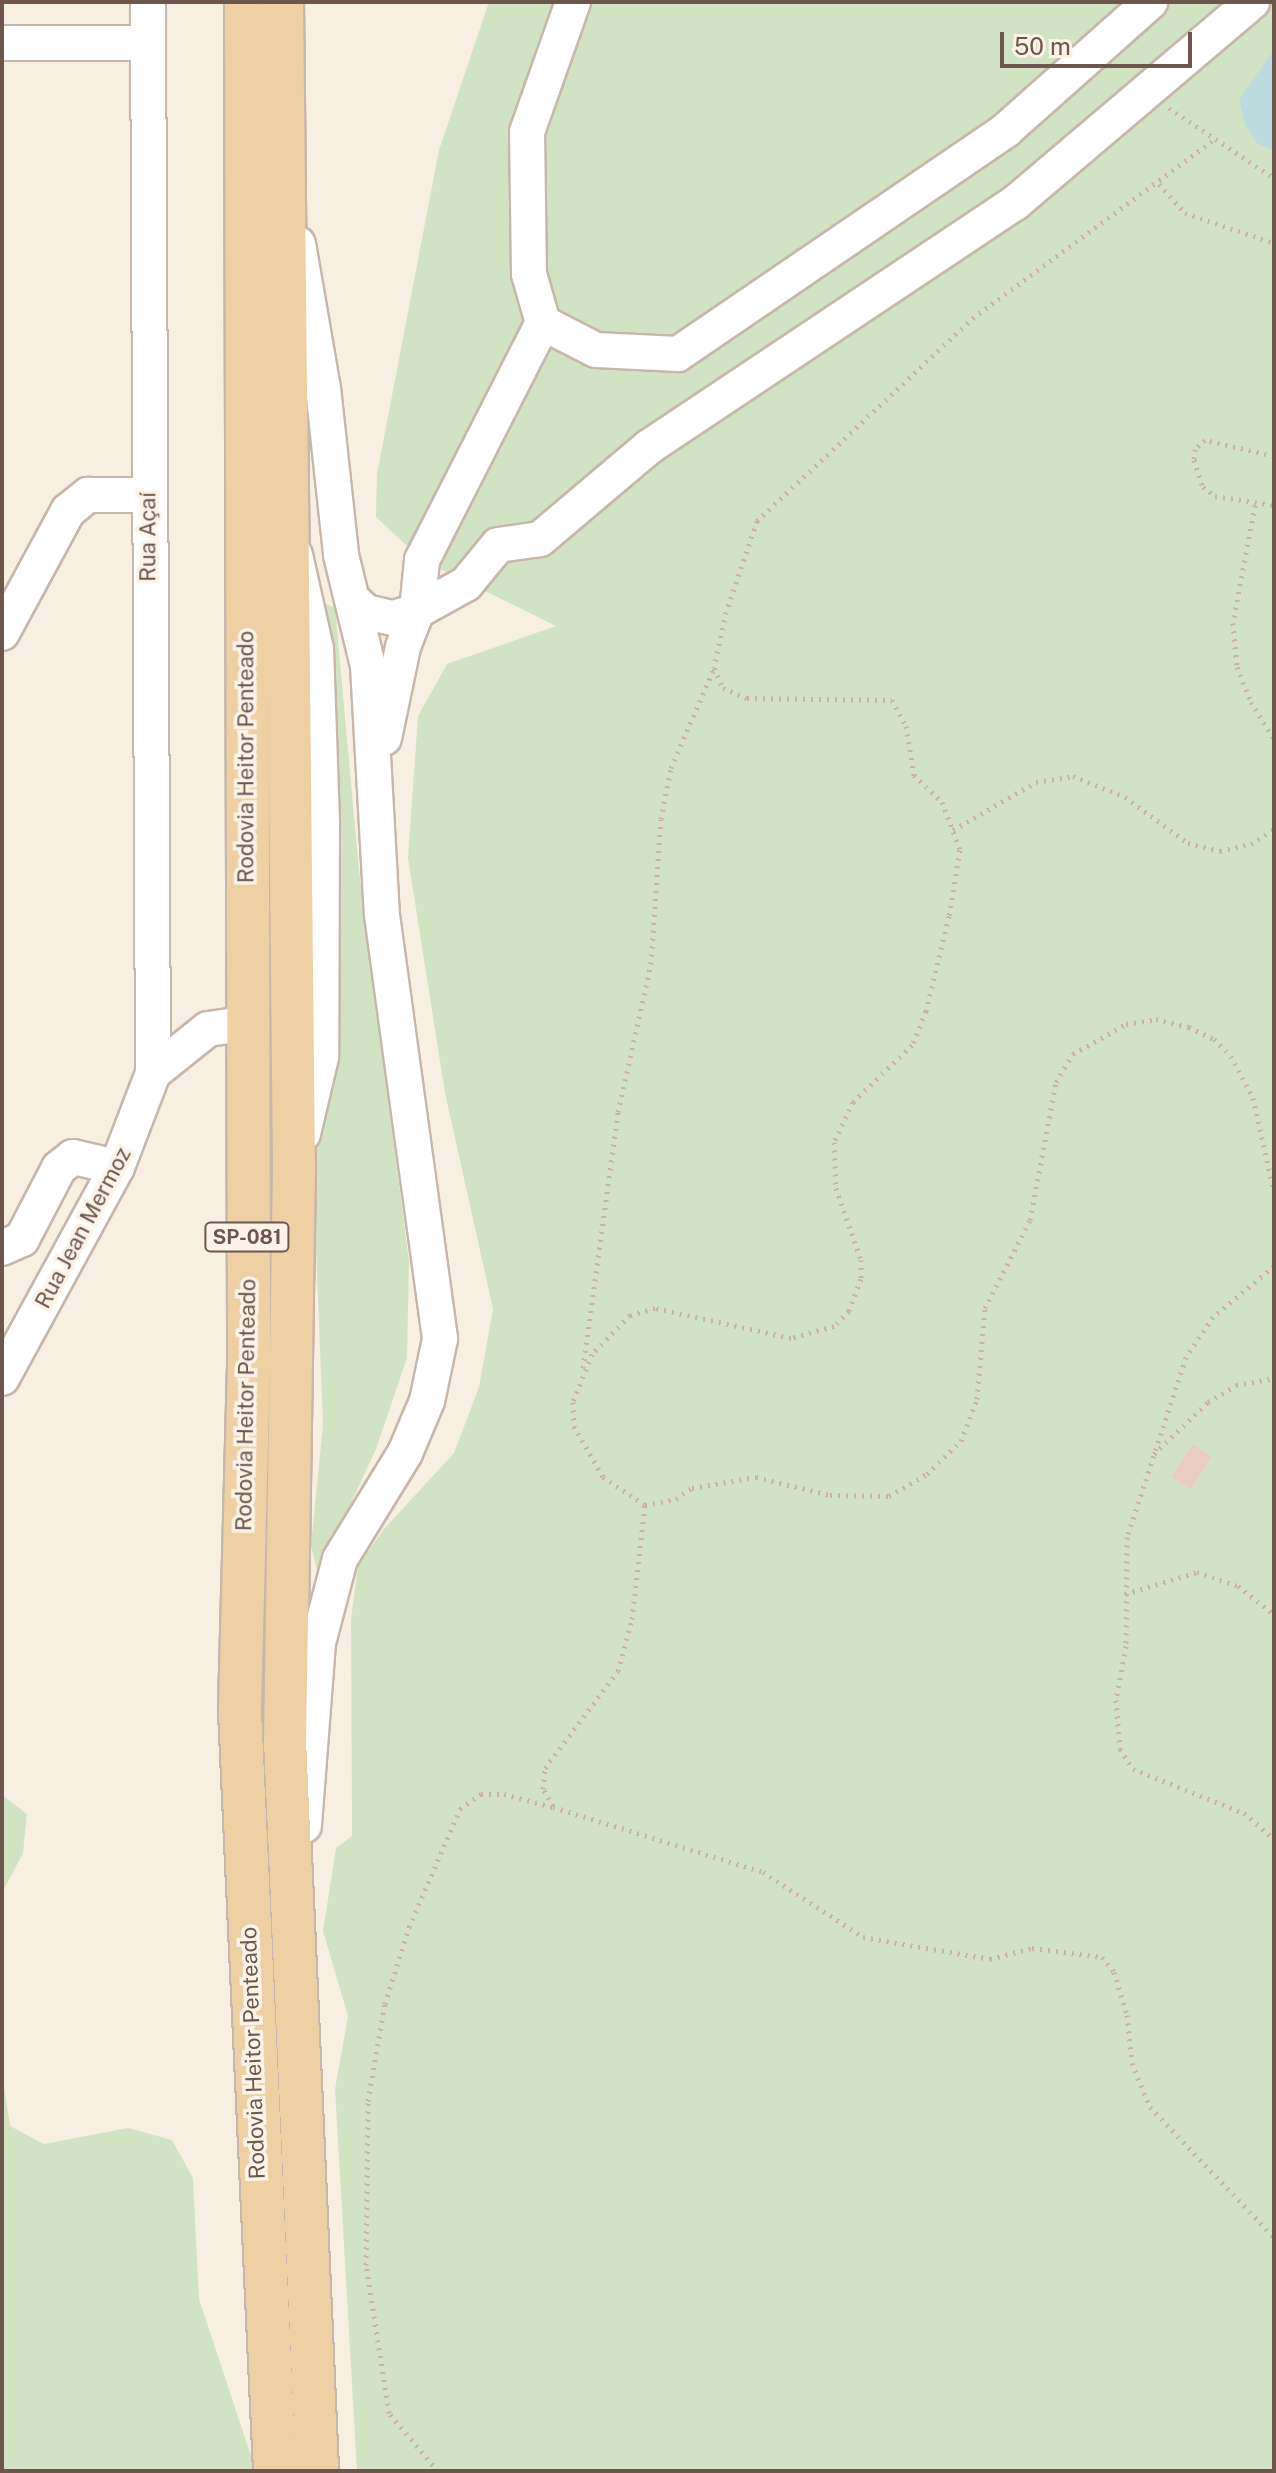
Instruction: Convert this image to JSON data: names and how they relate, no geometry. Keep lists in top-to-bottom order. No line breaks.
{"streets":{"main road":["Rodovia Heitor Penteado","SP-081"],"street":["Rua Açaí","Rua Jean Mermoz"]},"crossings":[["Rua Açaí","Rua Jean Mermoz"]],"scale_bar":"50 m"}
